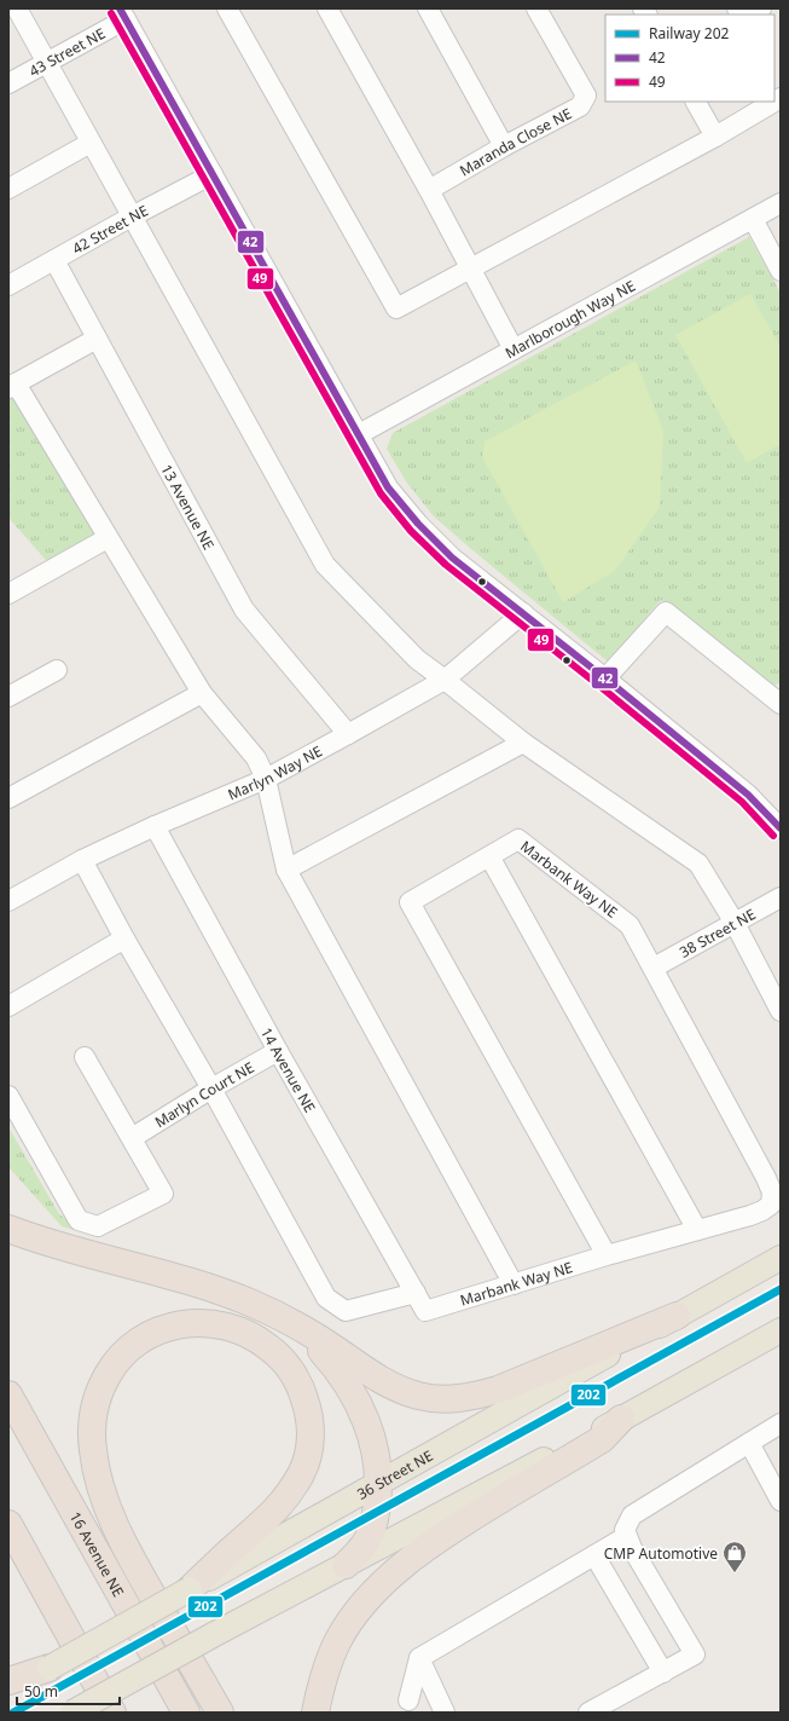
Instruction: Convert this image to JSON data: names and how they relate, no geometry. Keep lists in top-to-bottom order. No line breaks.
{"streets":{"highway":["16 Avenue NE"],"main road":["36 Street NE"],"street":["43 Street NE","Maranda Close NE","42 Street NE","Marlborough Way NE","13 Avenue NE","Marlyn Way NE","Marbank Way NE","38 Street NE","14 Avenue NE","Marlyn Court NE"]},"crossings":[["42 Street NE","13 Avenue NE"],["13 Avenue NE","Marlyn Way NE"],["Marlyn Way NE","14 Avenue NE"],["Marbank Way NE","38 Street NE"],["Marbank Way NE","14 Avenue NE"],["14 Avenue NE","Marlyn Court NE"]],"places":{"shop":["CMP Automotive"]},"lines":["transit line 42","transit line 49","rail line 202"],"legend":["Railway 202","42","49"],"scale_bar":"50 m"}
